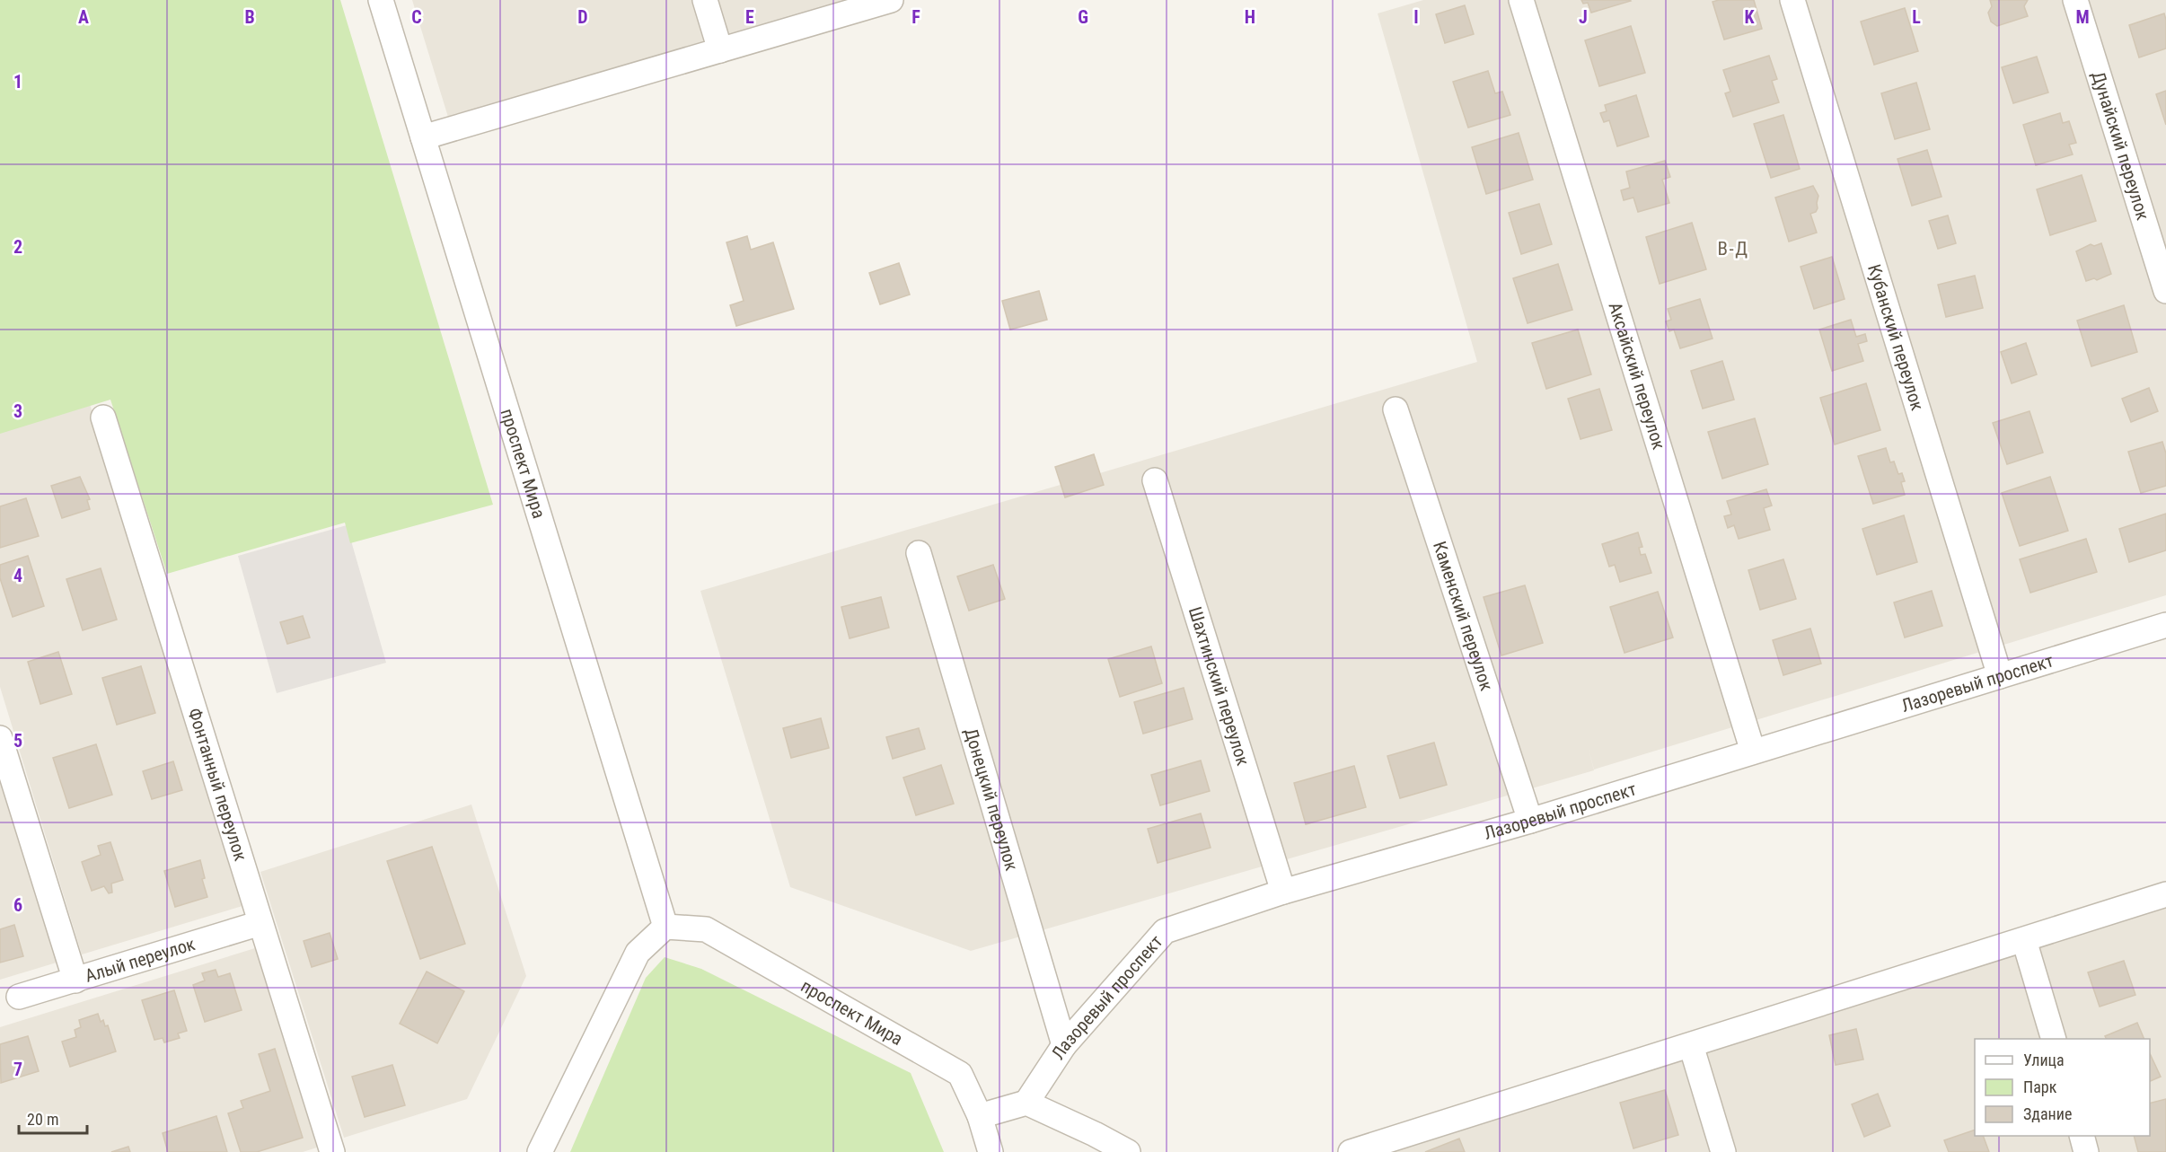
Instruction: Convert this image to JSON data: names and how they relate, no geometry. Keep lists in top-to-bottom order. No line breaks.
{"streets":{"street":["Дунайский переулок","Кубанский переулок","Аксайский переулок","проспект Мира","Каменский переулок","Лазоревый проспект","Шахтинский переулок","Фонтанный переулок","Донецкий переулок","Алый переулок"]},"crossings":[["Кубанский переулок","Лазоревый проспект"],["Аксайский переулок","Лазоревый проспект"],["Каменский переулок","Лазоревый проспект"],["Лазоревый проспект","Шахтинский переулок"],["Лазоревый проспект","Донецкий переулок"],["Фонтанный переулок","Алый переулок"]],"districts":["В-Д"],"legend":["Улица","Парк","Здание"],"scale_bar":"20 m","grid":{"columns":["A","B","C","D","E","F","G","H","I","J","K","L","M"],"rows":["1","2","3","4","5","6","7"]}}
